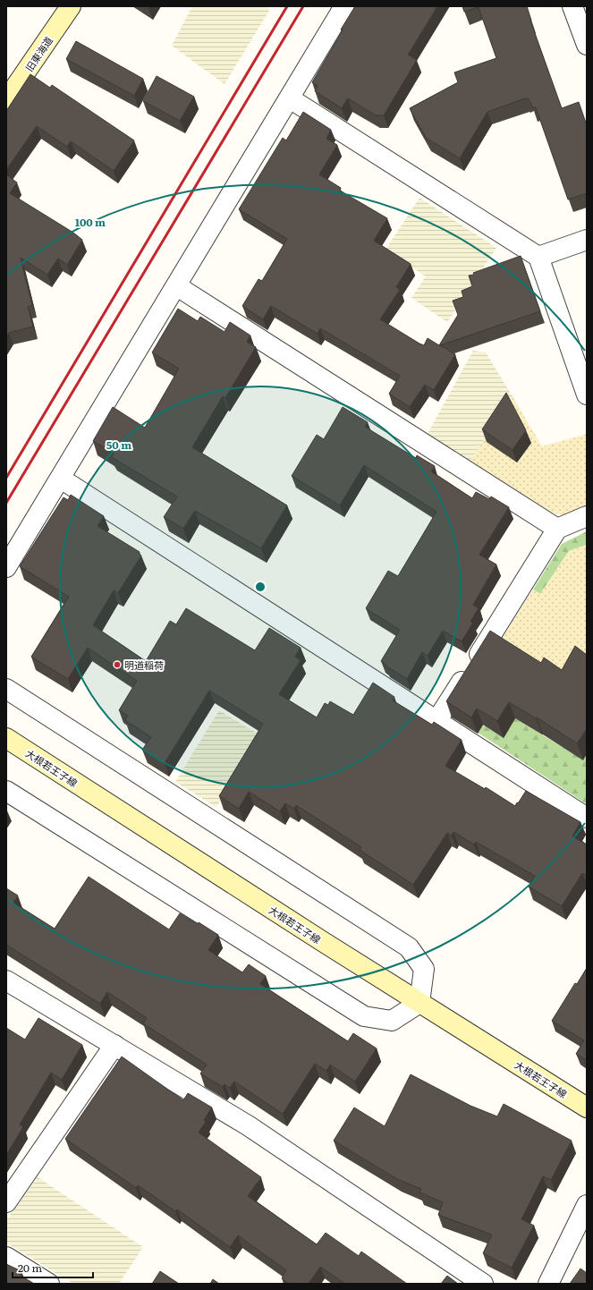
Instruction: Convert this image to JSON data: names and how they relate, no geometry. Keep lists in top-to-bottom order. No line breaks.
{"streets":{"street":["旧東海道","大根若王子線"]},"places":["明道稲荷"],"scale_bar":"20 m","rings":["100 m","50 m"]}
